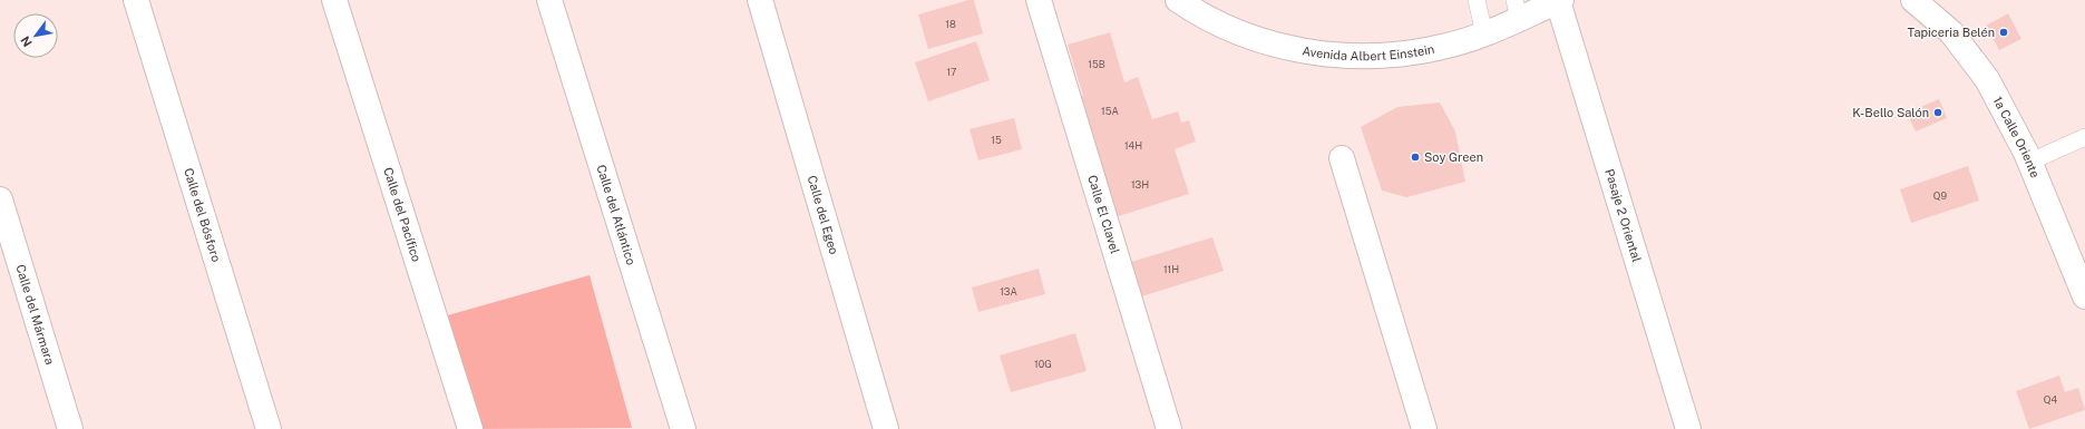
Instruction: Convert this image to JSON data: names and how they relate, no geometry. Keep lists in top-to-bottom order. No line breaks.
{"streets":{"street":["Avenida Albert Einstein","1a Calle Oriente","Calle del Bósforo","Calle del Pacífico","Calle del Atlántico","Calle del Egeo","Calle El Clavel","Pasaje 2 Oriental","Calle del Mármara"]},"crossings":[["Avenida Albert Einstein","Pasaje 2 Oriental"]],"places":["Tapiceria Belén","K-Bello Salón","Soy Green"],"house_numbers":["18","15B","17","15A","15","14H","13H","Q9","11H","13A","10G","Q4"],"north":"bottom left"}
